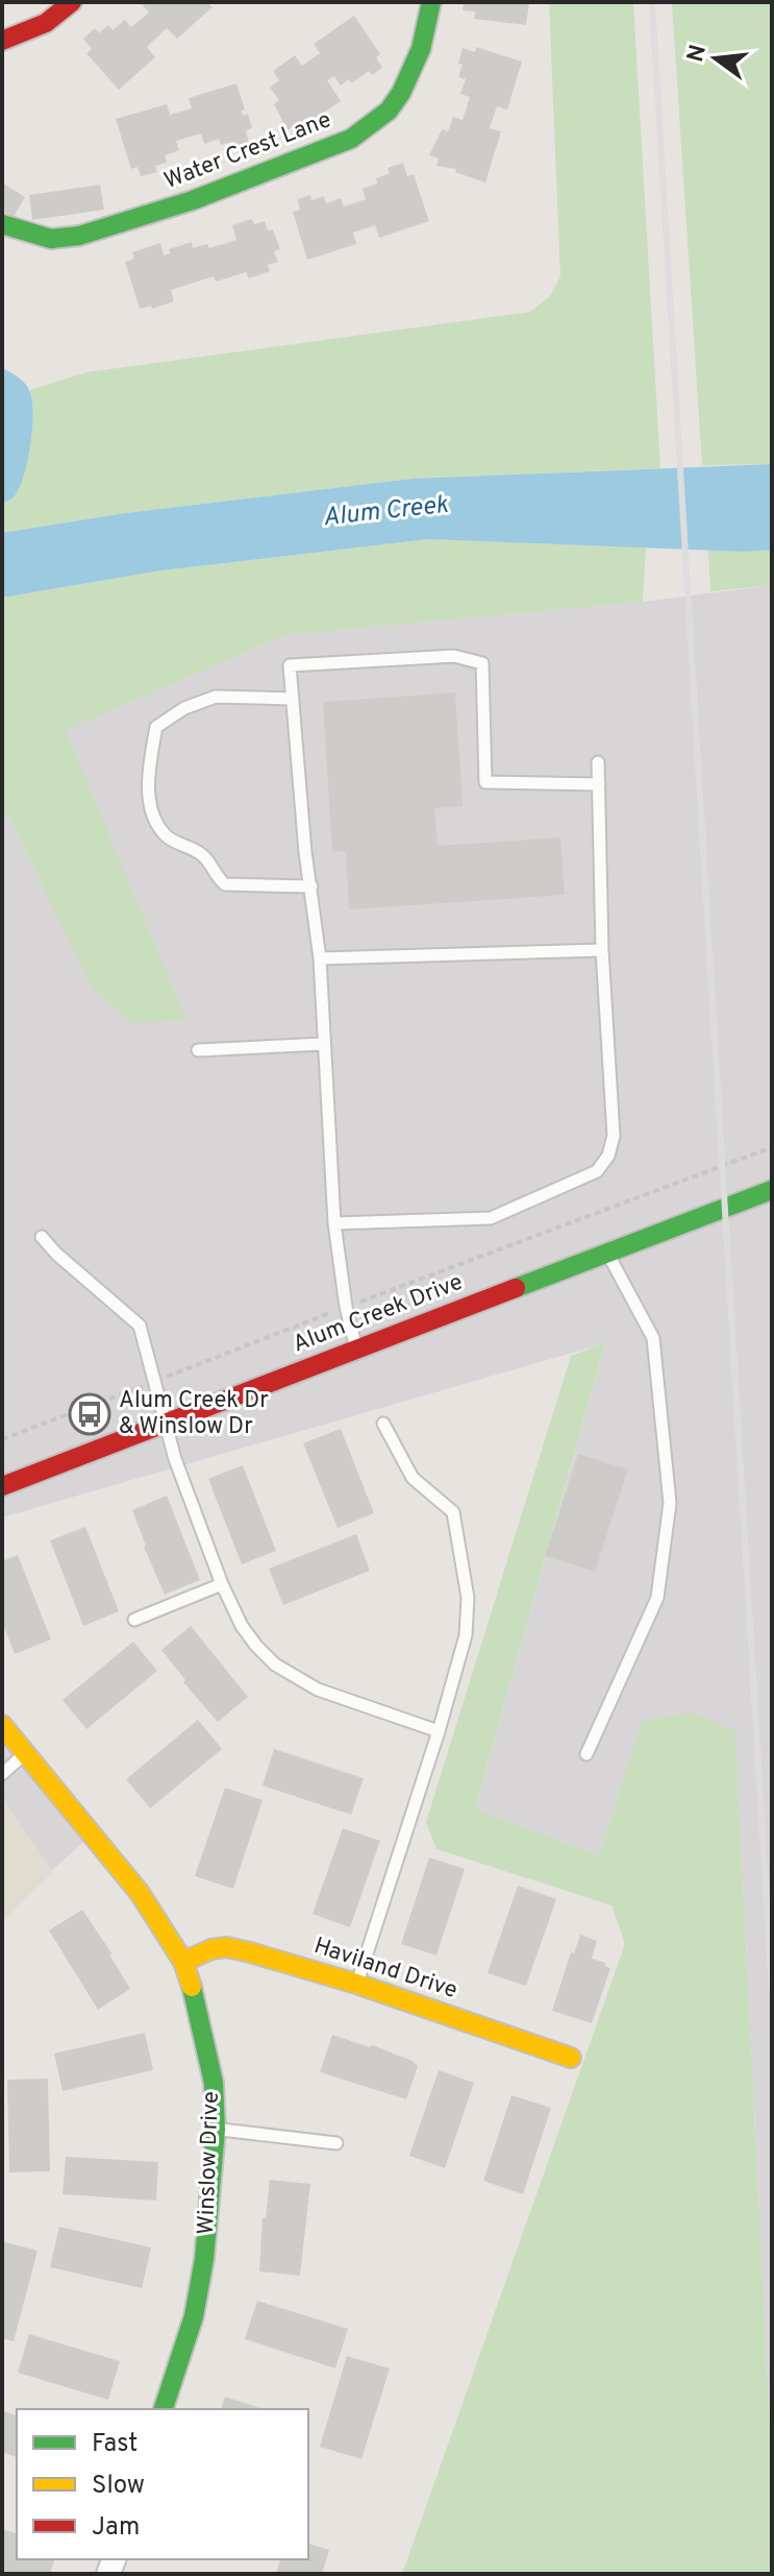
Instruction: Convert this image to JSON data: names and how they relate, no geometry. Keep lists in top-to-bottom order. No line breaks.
{"streets":{"street":["Water Crest Lane","Alum Creek Drive","Haviland Drive","Winslow Drive"]},"crossings":[["Haviland Drive","Winslow Drive"]],"water":["Alum Creek"],"places":{"bus stop":["Alum Creek Dr & Winslow Dr"]},"legend":["Fast","Slow","Jam"],"north":"left"}
